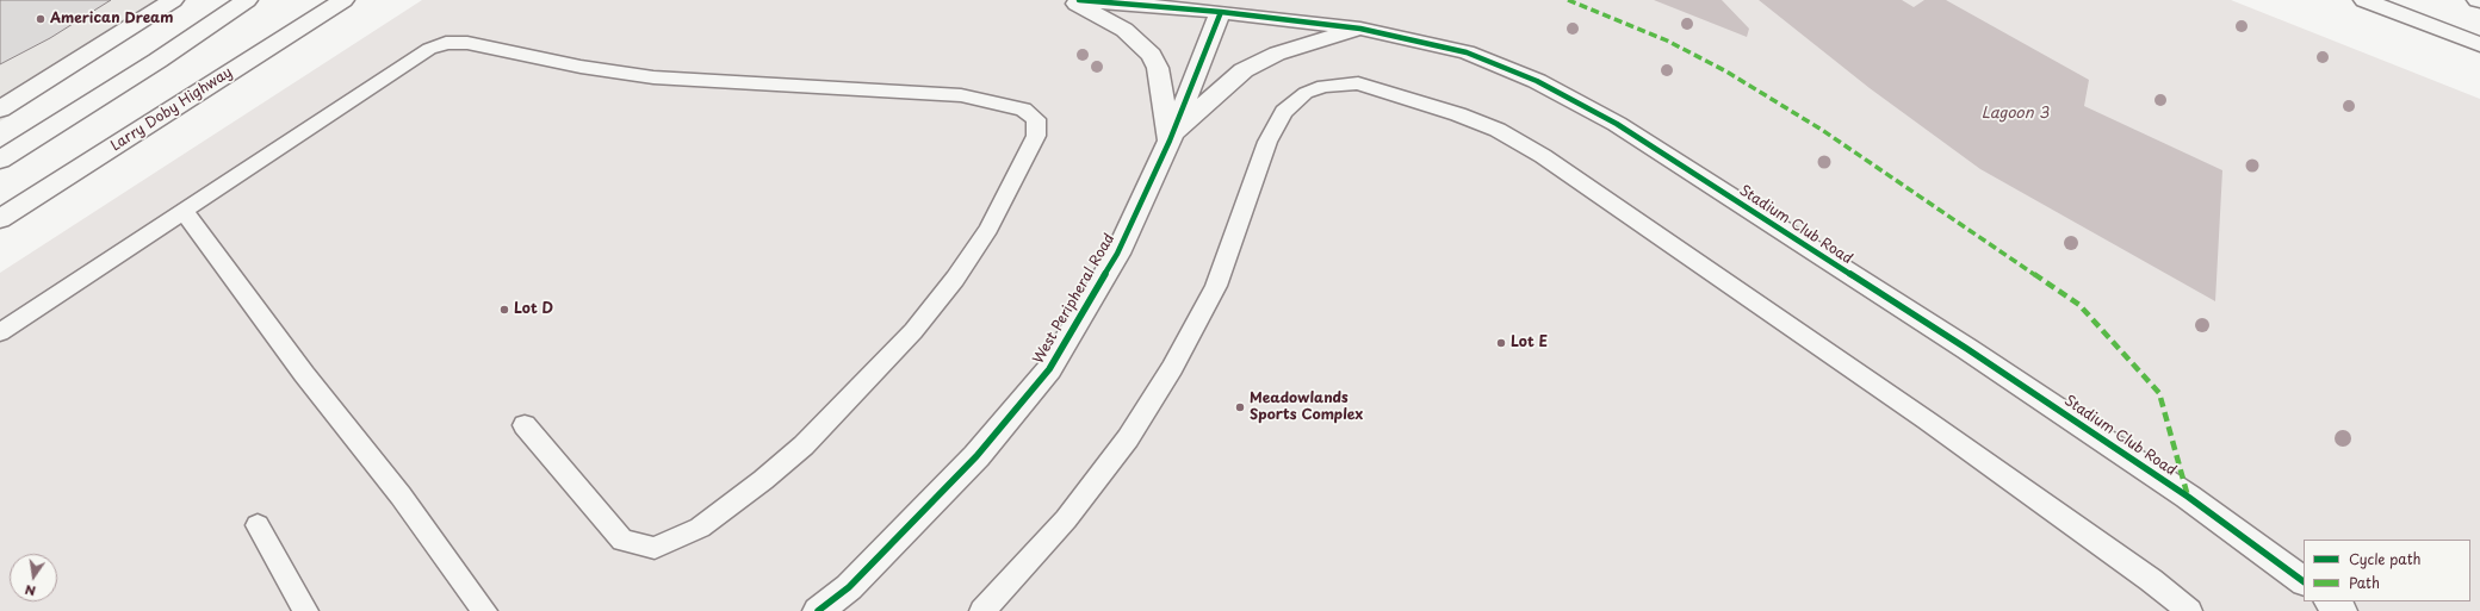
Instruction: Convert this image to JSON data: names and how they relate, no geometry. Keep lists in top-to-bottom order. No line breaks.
{"streets":{"main road":["Larry Doby Highway","Stadium Club Road","West Peripheral Road"]},"crossings":[["Stadium Club Road","West Peripheral Road"]],"water":["Lagoon 3"],"places":["American Dream","Lot D","Lot E","Meadowlands Sports Complex"],"legend":["Cycle path","Path"],"north":"bottom"}
